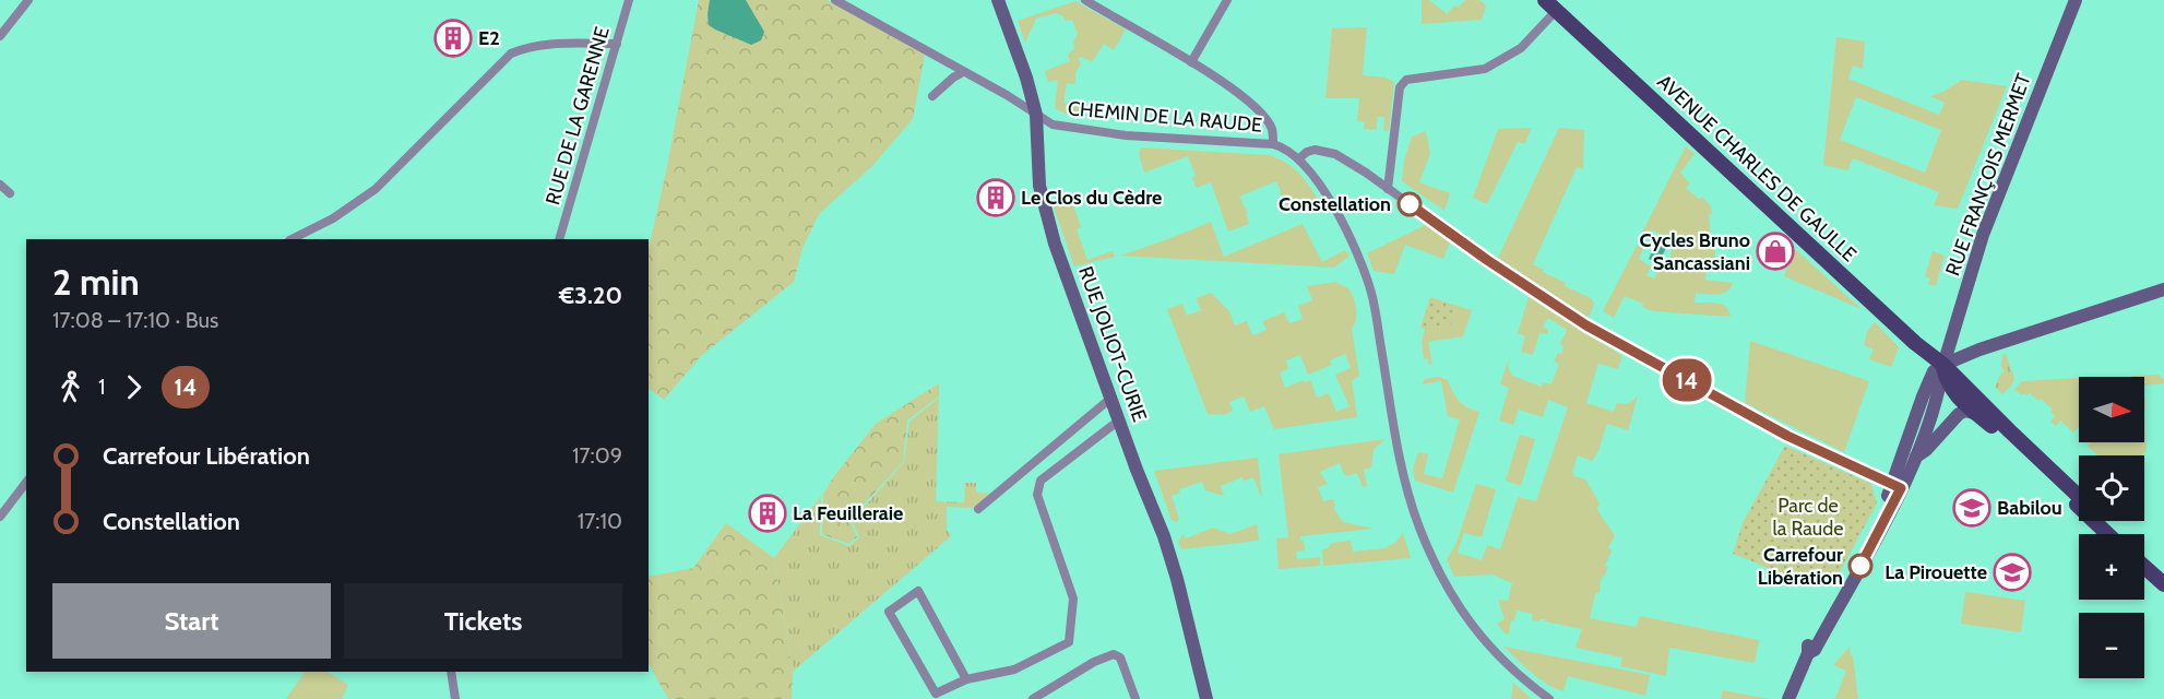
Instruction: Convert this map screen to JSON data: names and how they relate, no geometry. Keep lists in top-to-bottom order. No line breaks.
{"streets":{"main road":["AVENUE CHARLES DE GAULLE","RUE FRANÇOIS MERMET","RUE JOLIOT-CURIE"],"street":["RUE DE LA GARENNE","CHEMIN DE LA RAUDE"]},"crossings":[["CHEMIN DE LA RAUDE","RUE JOLIOT-CURIE"],["AVENUE CHARLES DE GAULLE","RUE FRANÇOIS MERMET"]],"parks":["Parc de la Raude"],"places":{"building":["E2","Le Clos du Cèdre","La Feuilleraie"],"other":["Constellation","Carrefour Libération"],"shop":["Cycles Bruno Sancassiani"],"school or university":["Babilou","La Pirouette"]},"lines":["bus line 14"],"north":"right","page":{"on_map":"14","heading":["2 min","17:08 – 17:10 · Bus","€3.20"],"legs":["1","14"],"map_buttons":["+","−"],"list":[{"name":"Carrefour Libération","value":"17:09"},{"name":"Constellation","value":"17:10"}],"buttons":["Start","Tickets"]}}
